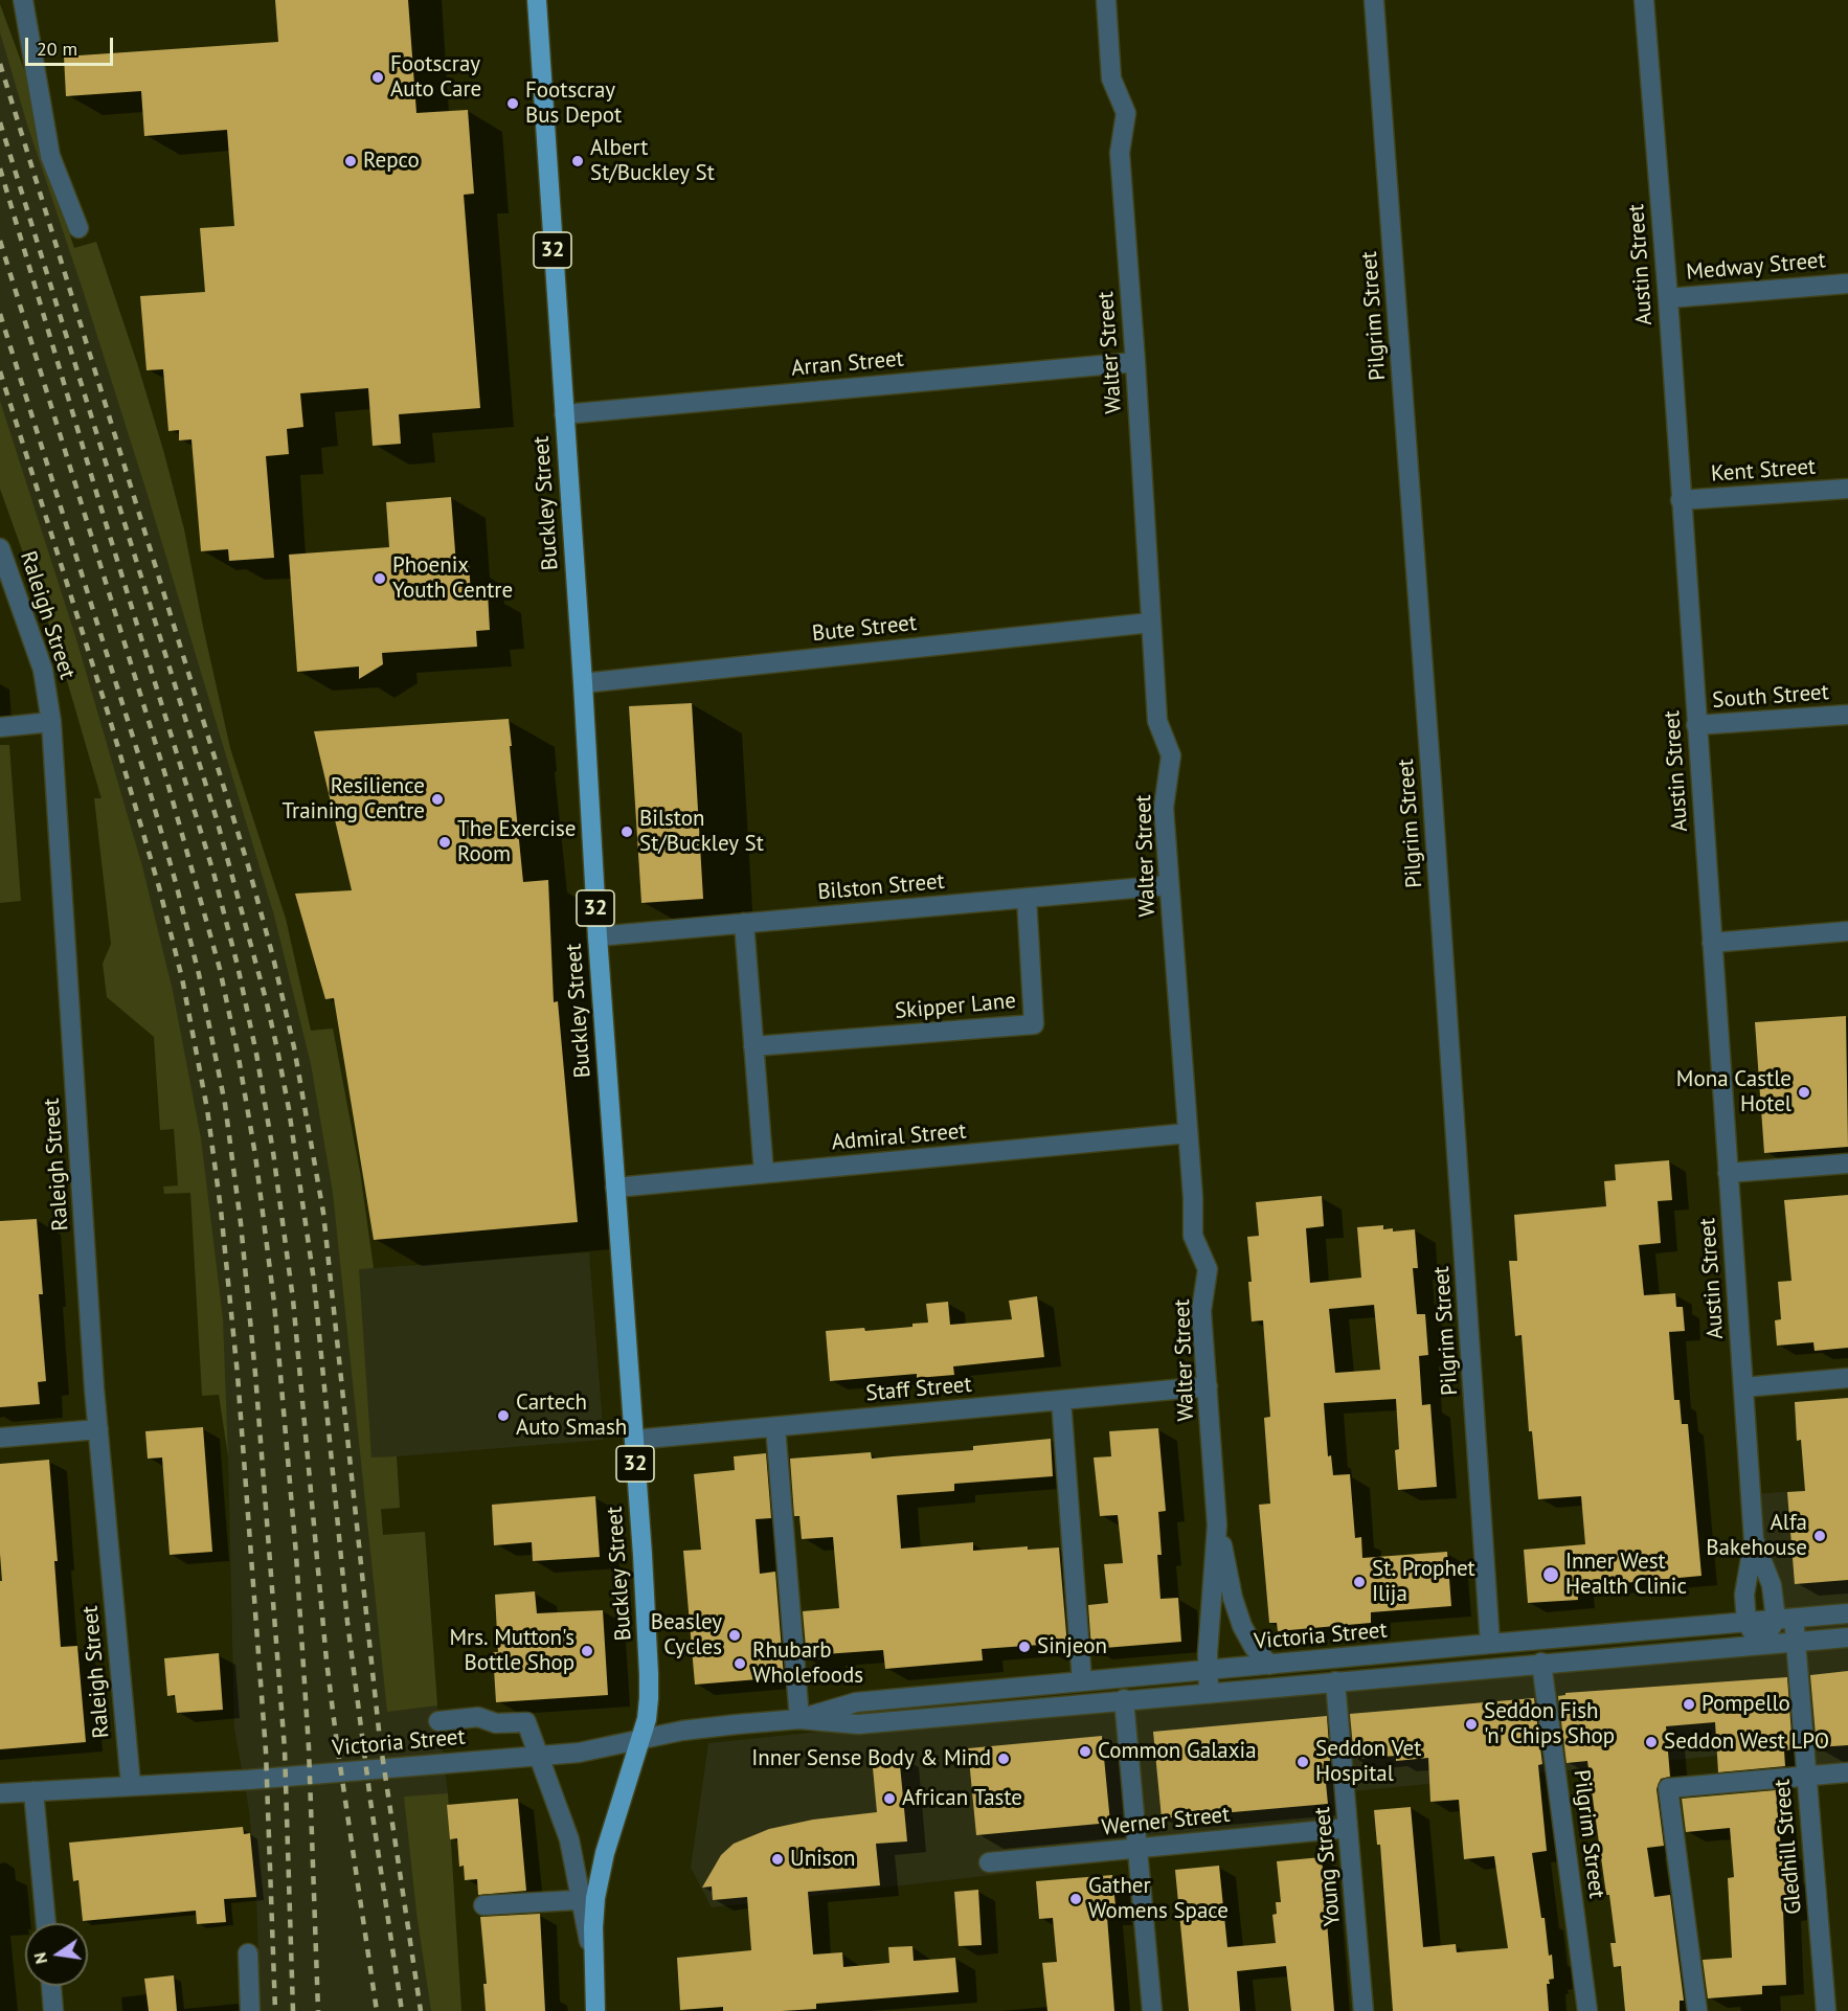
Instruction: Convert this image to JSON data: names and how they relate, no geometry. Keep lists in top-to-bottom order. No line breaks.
{"streets":{"main road":["32","Buckley Street"],"street":["Austin Street","Medway Street","Pilgrim Street","Walter Street","Arran Street","Kent Street","Raleigh Street","Bute Street","South Street","Bilston Street","Skipper Lane","Admiral Street","Staff Street","Victoria Street","Werner Street","Gledhill Street","Young Street"]},"crossings":[["Austin Street","Medway Street"],["Austin Street","Kent Street"],["Austin Street","South Street"],["Austin Street","Victoria Street"],["Austin Street","Gledhill Street"],["Pilgrim Street","Victoria Street"],["Walter Street","Arran Street"],["Walter Street","Bute Street"],["Walter Street","Bilston Street"],["Walter Street","Admiral Street"],["Walter Street","Staff Street"],["Walter Street","Victoria Street"],["Arran Street","Buckley Street"],["Buckley Street","Bute Street"],["Buckley Street","Bilston Street"],["Buckley Street","Admiral Street"],["Buckley Street","Staff Street"],["Buckley Street","Victoria Street"],["Raleigh Street","Victoria Street"],["Bilston Street","Skipper Lane"],["Victoria Street","Gledhill Street"],["Victoria Street","Young Street"],["Werner Street","Young Street"]],"places":["Footscray Auto Care","Footscray Bus Depot","Repco","Albert St/Buckley St","Phoenix Youth Centre","Resilience Training Centre","Bilston St/Buckley St","The Exercise Room","Mona Castle Hotel","Cartech Auto Smash","Alfa Bakehouse","Inner West Health Clinic","St. Prophet Ilija","Beasley Cycles","Sinjeon","Mrs. Mutton's Bottle Shop","Rhubarb Wholefoods","Pompello","Seddon Fish 'n' Chips Shop","Seddon West LPO","Common Galaxia","Inner Sense Body & Mind","Seddon Vet Hospital","African Taste","Unison","Gather Womens Space"],"scale_bar":"20 m","north":"left"}
